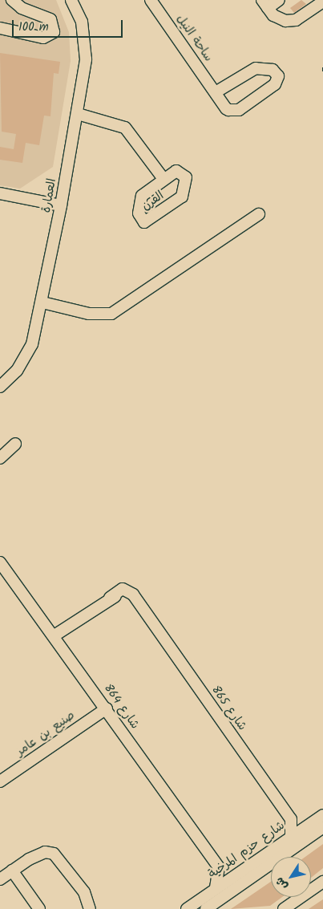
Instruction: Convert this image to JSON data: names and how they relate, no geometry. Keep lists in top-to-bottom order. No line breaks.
{"streets":{"street":["ساحة النيل","العمارة","القرن","شارع 864","شارع 865","صنيع بن عامر","شارع حزم المرخية"]},"crossings":[["العمارة","القرن"],["شارع 864","شارع 865"],["شارع 864","صنيع بن عامر"]],"scale_bar":"100 m","north":"bottom left"}
